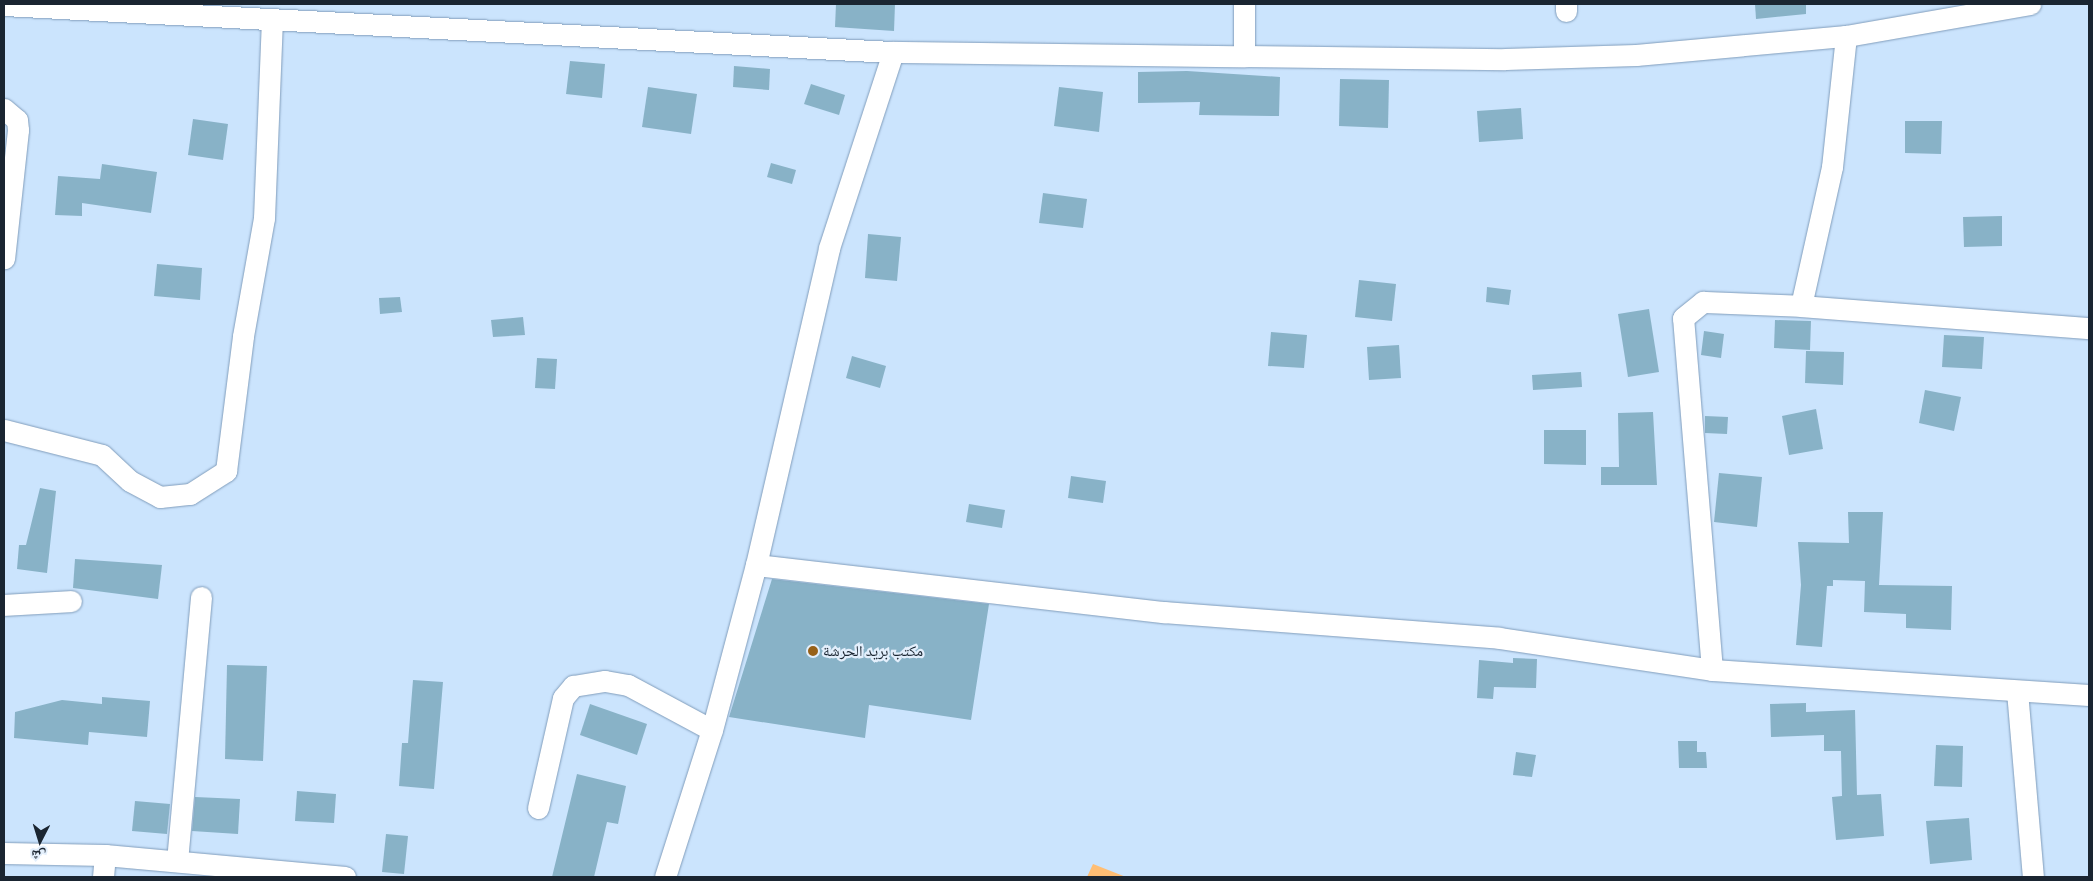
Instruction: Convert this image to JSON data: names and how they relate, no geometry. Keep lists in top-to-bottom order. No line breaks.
{"places":["مكتب بريد الحرشة"],"north":"bottom"}
